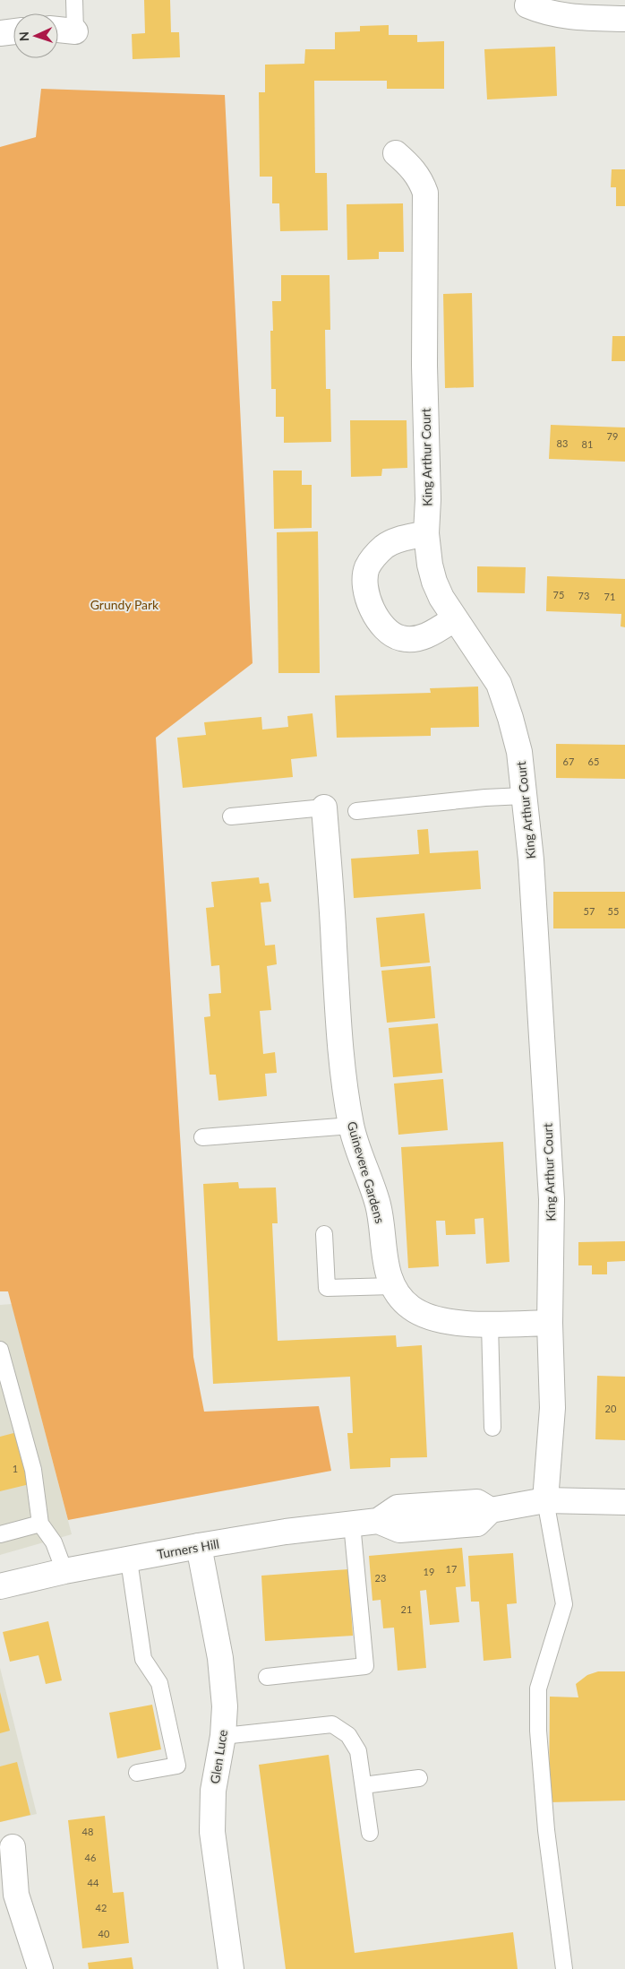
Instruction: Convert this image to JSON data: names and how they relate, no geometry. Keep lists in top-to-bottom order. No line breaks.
{"streets":{"street":["King Arthur Court","Guinevere Gardens","Turners Hill","Glen Luce"]},"crossings":[["King Arthur Court","Guinevere Gardens"],["King Arthur Court","Turners Hill"],["Turners Hill","Glen Luce"]],"parks":["Grundy Park"],"house_numbers":["79","83","81","75","73","71","67","65","57","55","20","1","17","19","23","21","48","46","44","42","40"],"north":"left"}
